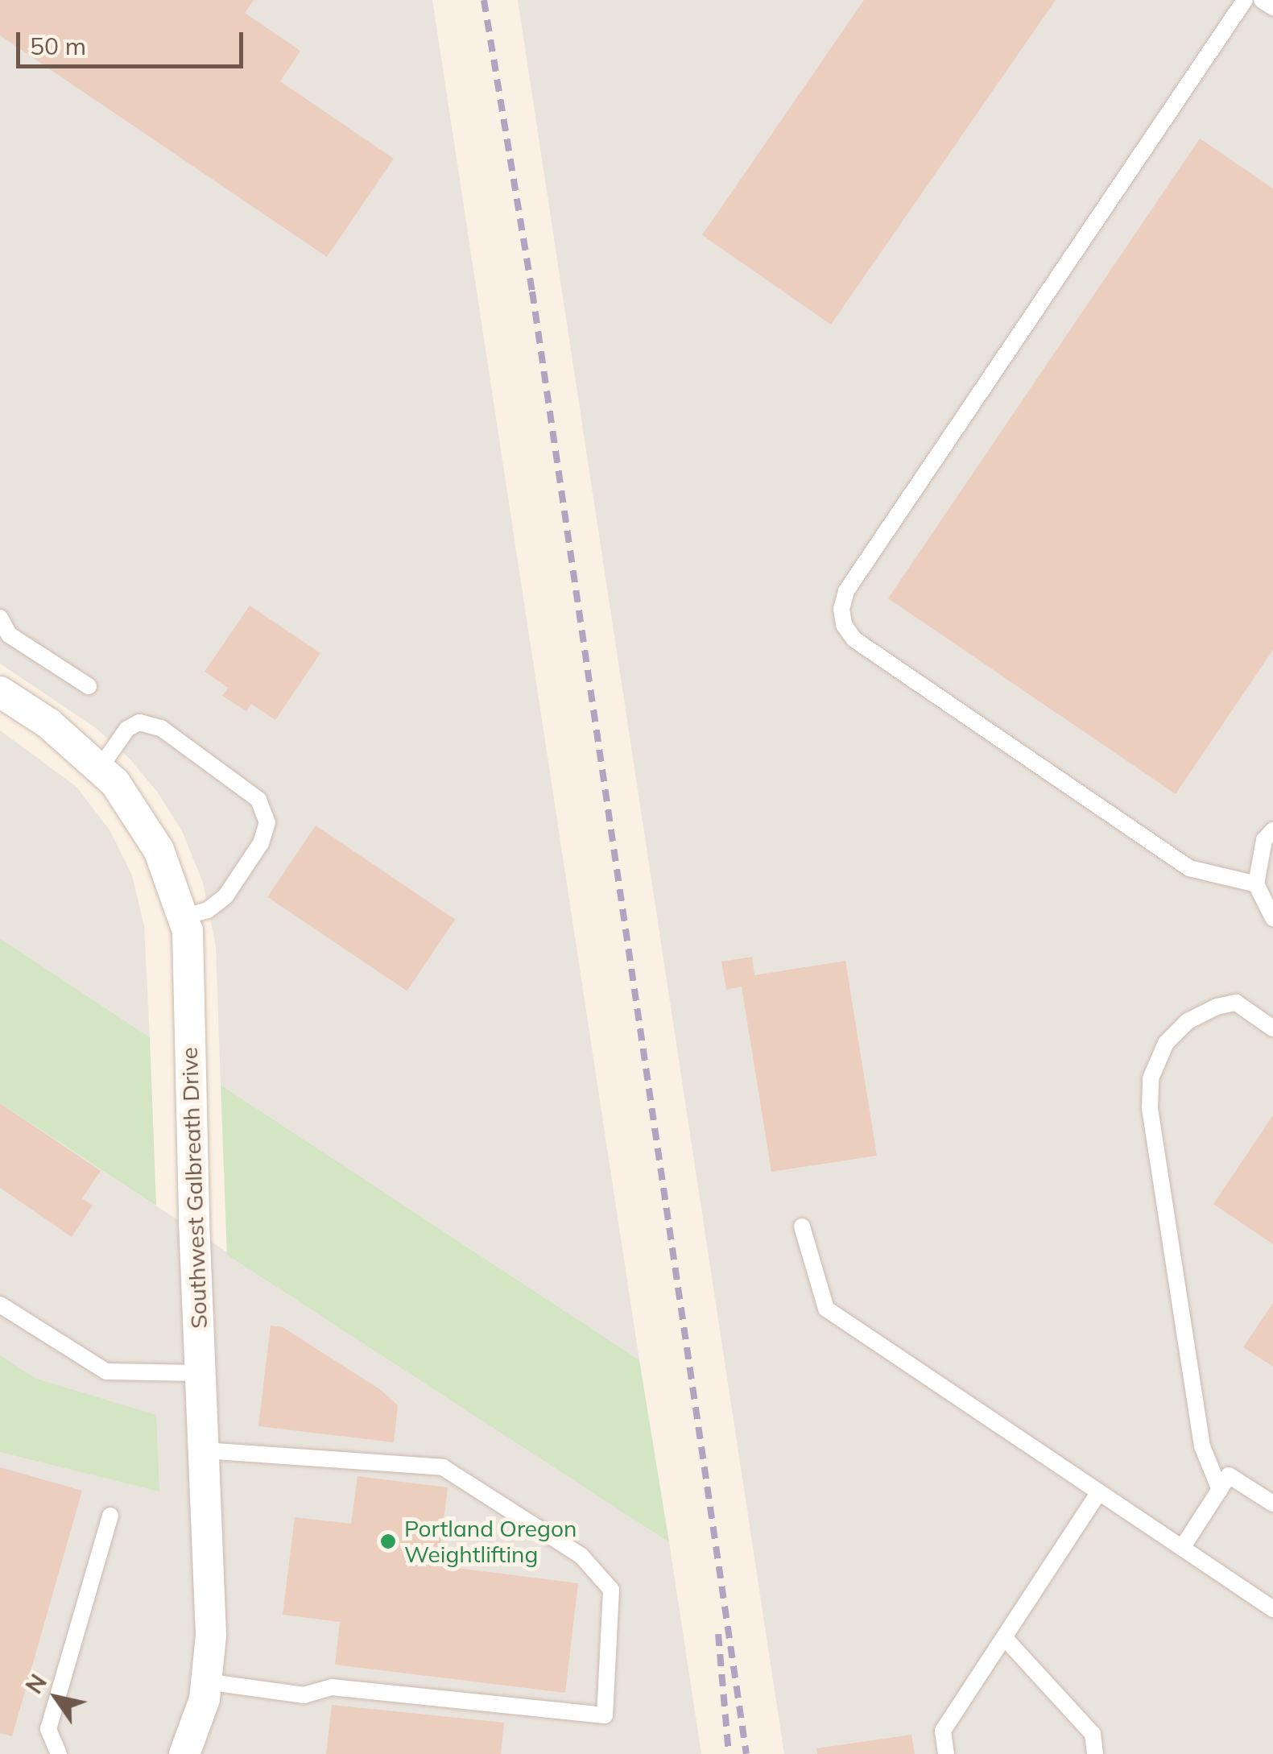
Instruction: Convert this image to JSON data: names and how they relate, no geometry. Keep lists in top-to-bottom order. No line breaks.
{"streets":{"street":["Southwest Galbreath Drive"]},"places":["Portland Oregon Weightlifting"],"scale_bar":"50 m","north":"top left"}
